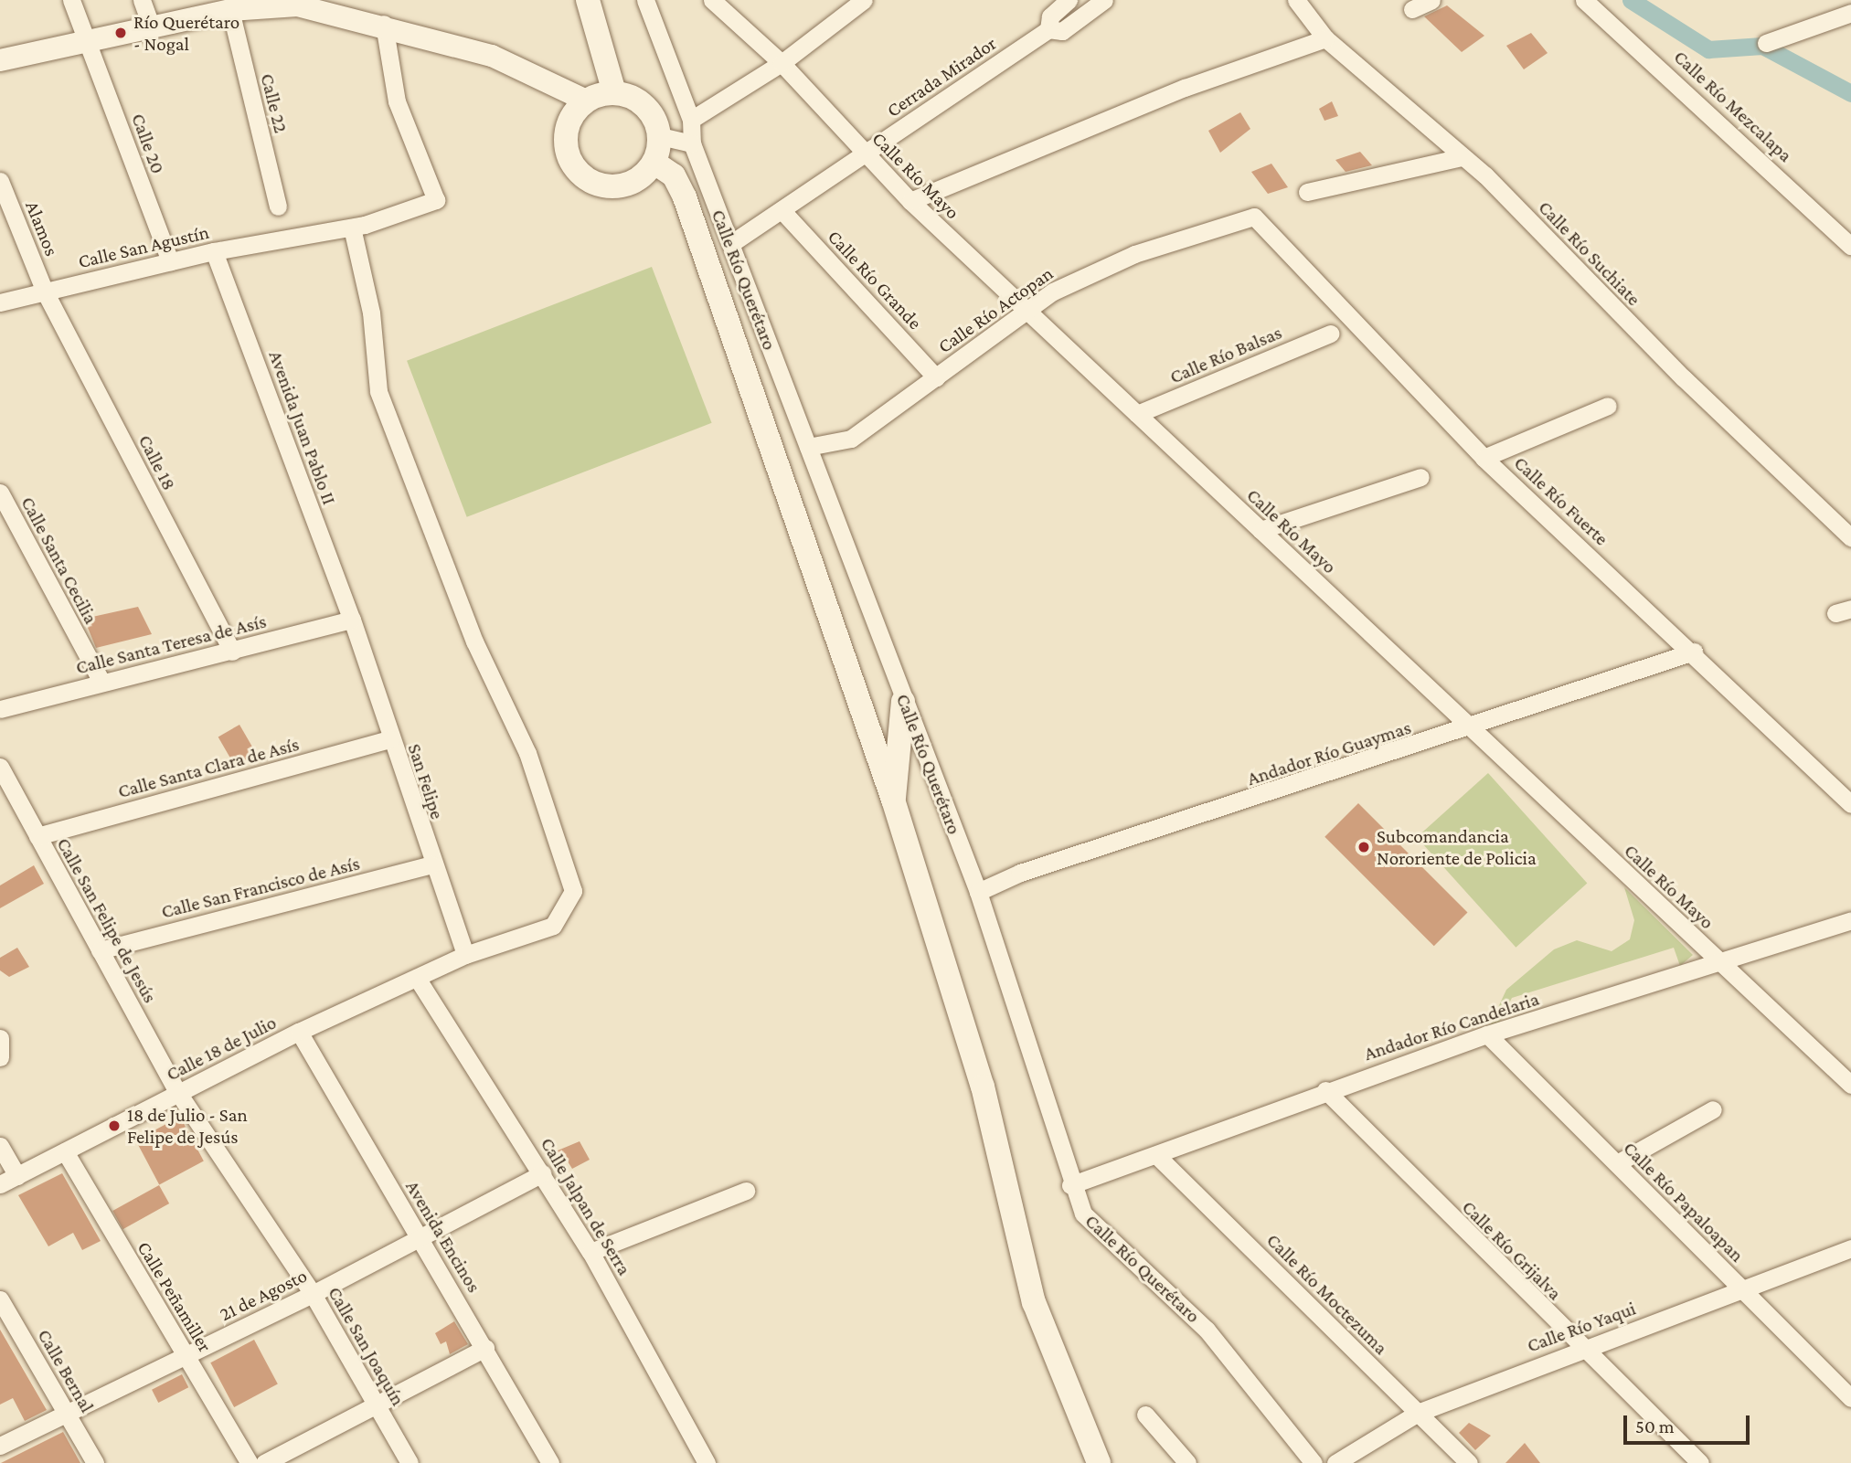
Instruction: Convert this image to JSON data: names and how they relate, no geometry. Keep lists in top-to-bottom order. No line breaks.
{"streets":{"main road":["Calle Río Querétaro"],"street":["Cerrada Mirador","Calle 22","Calle Río Mezcalapa","Calle 20","Calle Río Mayo","Alamos","Calle San Agustín","Calle Río Suchiate","Calle Río Grande","Calle Río Actopan","Calle Río Balsas","Avenida Juan Pablo II","Calle 18","Calle Río Fuerte","Calle Santa Cecilia","Calle Santa Teresa de Asís","Andador Río Guaymas","Calle Santa Clara de Asís","San Felipe","Calle San Francisco de Asís","Calle San Felipe de Jesús","Andador Río Candelaria","Calle 18 de Julio","Calle Río Papaloapan","Calle Jalpan de Serra","Avenida Encinos","Calle Río Grijalva","Calle Río Moctezuma","21 de Agosto","Calle Peñamiller","Calle Río Yaqui","Calle San Joaquín","Calle Bernal"]},"crossings":[["Cerrada Mirador","Calle Río Mayo"],["Cerrada Mirador","Calle Río Querétaro"],["Cerrada Mirador","Calle Río Grande"],["Calle 20","Calle San Agustín"],["Calle Río Mayo","Calle Río Actopan"],["Calle Río Mayo","Calle Río Balsas"],["Calle Río Mayo","Andador Río Guaymas"],["Calle Río Mayo","Andador Río Candelaria"],["Alamos","Calle San Agustín"],["Alamos","Calle 18"],["Calle San Agustín","Avenida Juan Pablo II"],["Calle San Agustín","Calle 18"],["Calle San Agustín","Calle 18 de Julio"],["Calle Río Querétaro","Calle Río Actopan"],["Calle Río Querétaro","Andador Río Guaymas"],["Calle Río Querétaro","Andador Río Candelaria"],["Calle Río Grande","Calle Río Actopan"],["Calle Río Actopan","Calle Río Fuerte"],["Avenida Juan Pablo II","Calle Santa Teresa de Asís"],["Avenida Juan Pablo II","San Felipe"],["Calle 18","Calle Santa Teresa de Asís"],["Calle Río Fuerte","Andador Río Guaymas"],["Calle Santa Cecilia","Calle Santa Teresa de Asís"],["Calle Santa Teresa de Asís","San Felipe"],["Calle Santa Clara de Asís","San Felipe"],["Calle Santa Clara de Asís","Calle San Felipe de Jesús"],["San Felipe","Calle San Francisco de Asís"],["San Felipe","Calle 18 de Julio"],["Calle San Francisco de Asís","Calle San Felipe de Jesús"],["Calle San Felipe de Jesús","Calle 18 de Julio"],["Calle San Felipe de Jesús","Calle San Joaquín"],["Andador Río Candelaria","Calle Río Papaloapan"],["Andador Río Candelaria","Calle Río Grijalva"],["Andador Río Candelaria","Calle Río Moctezuma"],["Calle 18 de Julio","Calle Jalpan de Serra"],["Calle 18 de Julio","Avenida Encinos"],["Calle 18 de Julio","Calle Peñamiller"],["Calle 18 de Julio","Calle San Joaquín"],["Calle Río Papaloapan","Calle Río Yaqui"],["Calle Jalpan de Serra","21 de Agosto"],["Avenida Encinos","21 de Agosto"],["Calle Río Grijalva","Calle Río Yaqui"],["Calle Río Moctezuma","Calle Río Yaqui"],["21 de Agosto","Calle Peñamiller"],["21 de Agosto","Calle San Joaquín"],["21 de Agosto","Calle Bernal"]],"places":["Río Querétaro - Nogal","Subcomandancia Nororiente de Policia","18 de Julio - San Felipe de Jesús"],"scale_bar":"50 m"}
